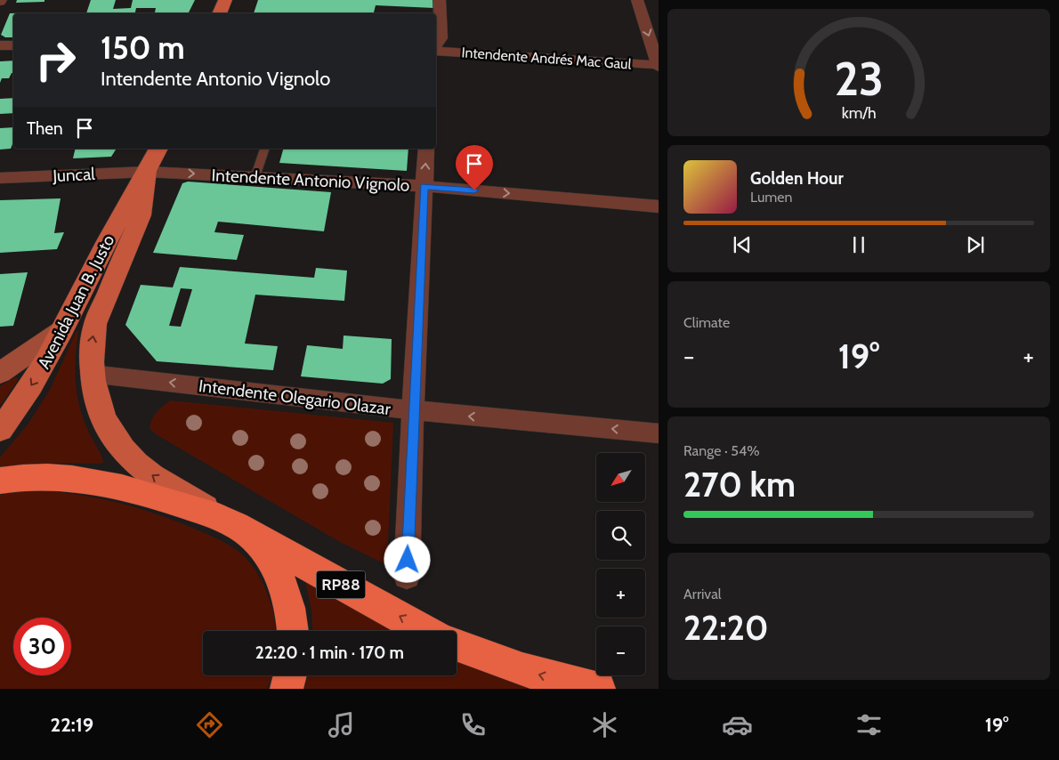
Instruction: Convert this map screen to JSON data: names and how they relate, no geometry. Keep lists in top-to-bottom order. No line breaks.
{"streets":{"highway":["RP88"],"main road":["Avenida Juan B. Justo"],"street":["Intendente Andrés Mac Gaul","Juncal","Intendente Antonio Vignolo","Intendente Olegario Olazar"]},"crossings":[["Juncal","Intendente Antonio Vignolo"],["Juncal","Avenida Juan B. Justo"],["Intendente Antonio Vignolo","Avenida Juan B. Justo"],["Avenida Juan B. Justo","Intendente Olegario Olazar"],["Avenida Juan B. Justo","RP88"]],"one_way":["Intendente Antonio Vignolo","Intendente Olegario Olazar"],"north":"bottom left","page":{"turn":["150 m","Intendente Antonio Vignolo"],"then":"Then","song":["Golden Hour","Lumen"],"tile":["Climate",["Range · 54%","270 km"],["Arrival","22:20"]],"heat":["−","19°","+"],"map_buttons":["+","−"],"limit":"30","trip":"22:20 · 1 min · 170 m","tabs":["22:19","19°"],"gauge":["23","km/h"]}}
